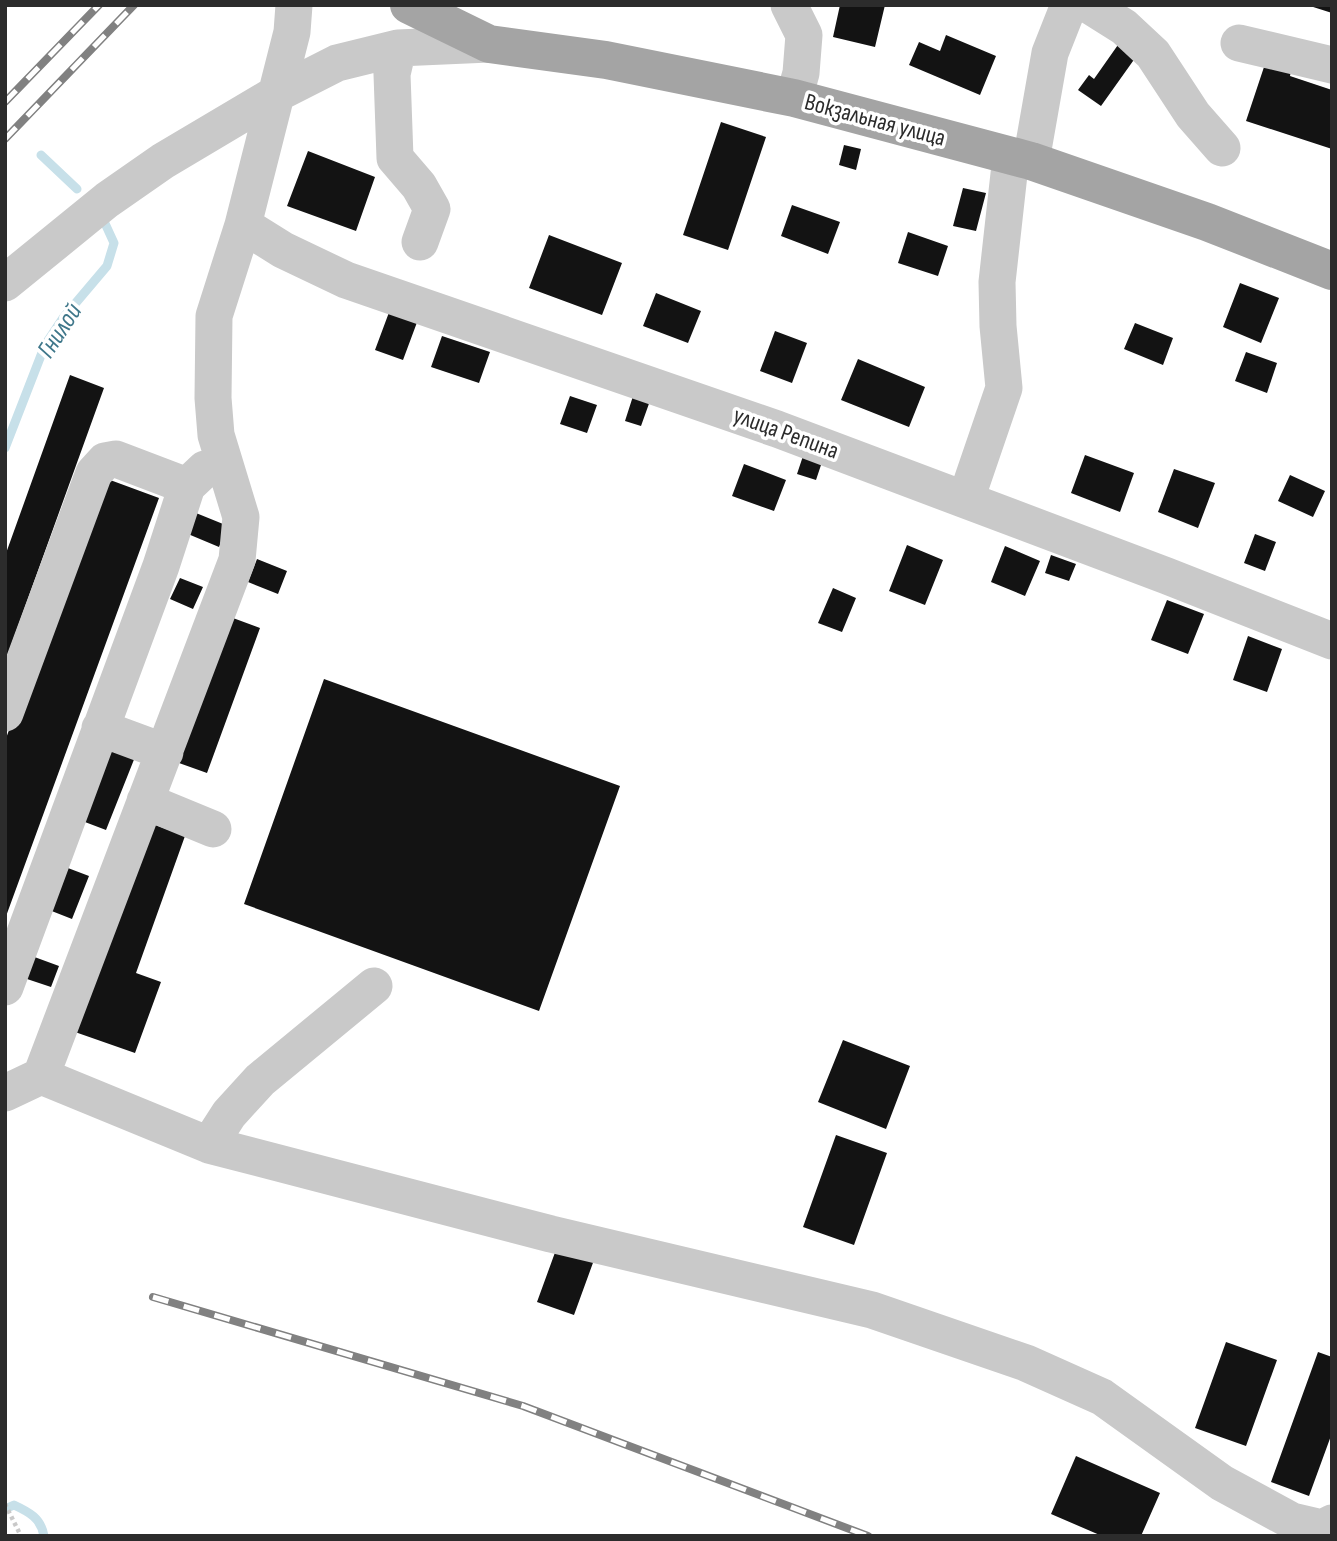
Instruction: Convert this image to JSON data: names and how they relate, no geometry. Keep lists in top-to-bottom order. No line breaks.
{"streets":{"main road":["Вокзальная улица"],"street":["улица Репина"]},"water":["Гнилой"]}
